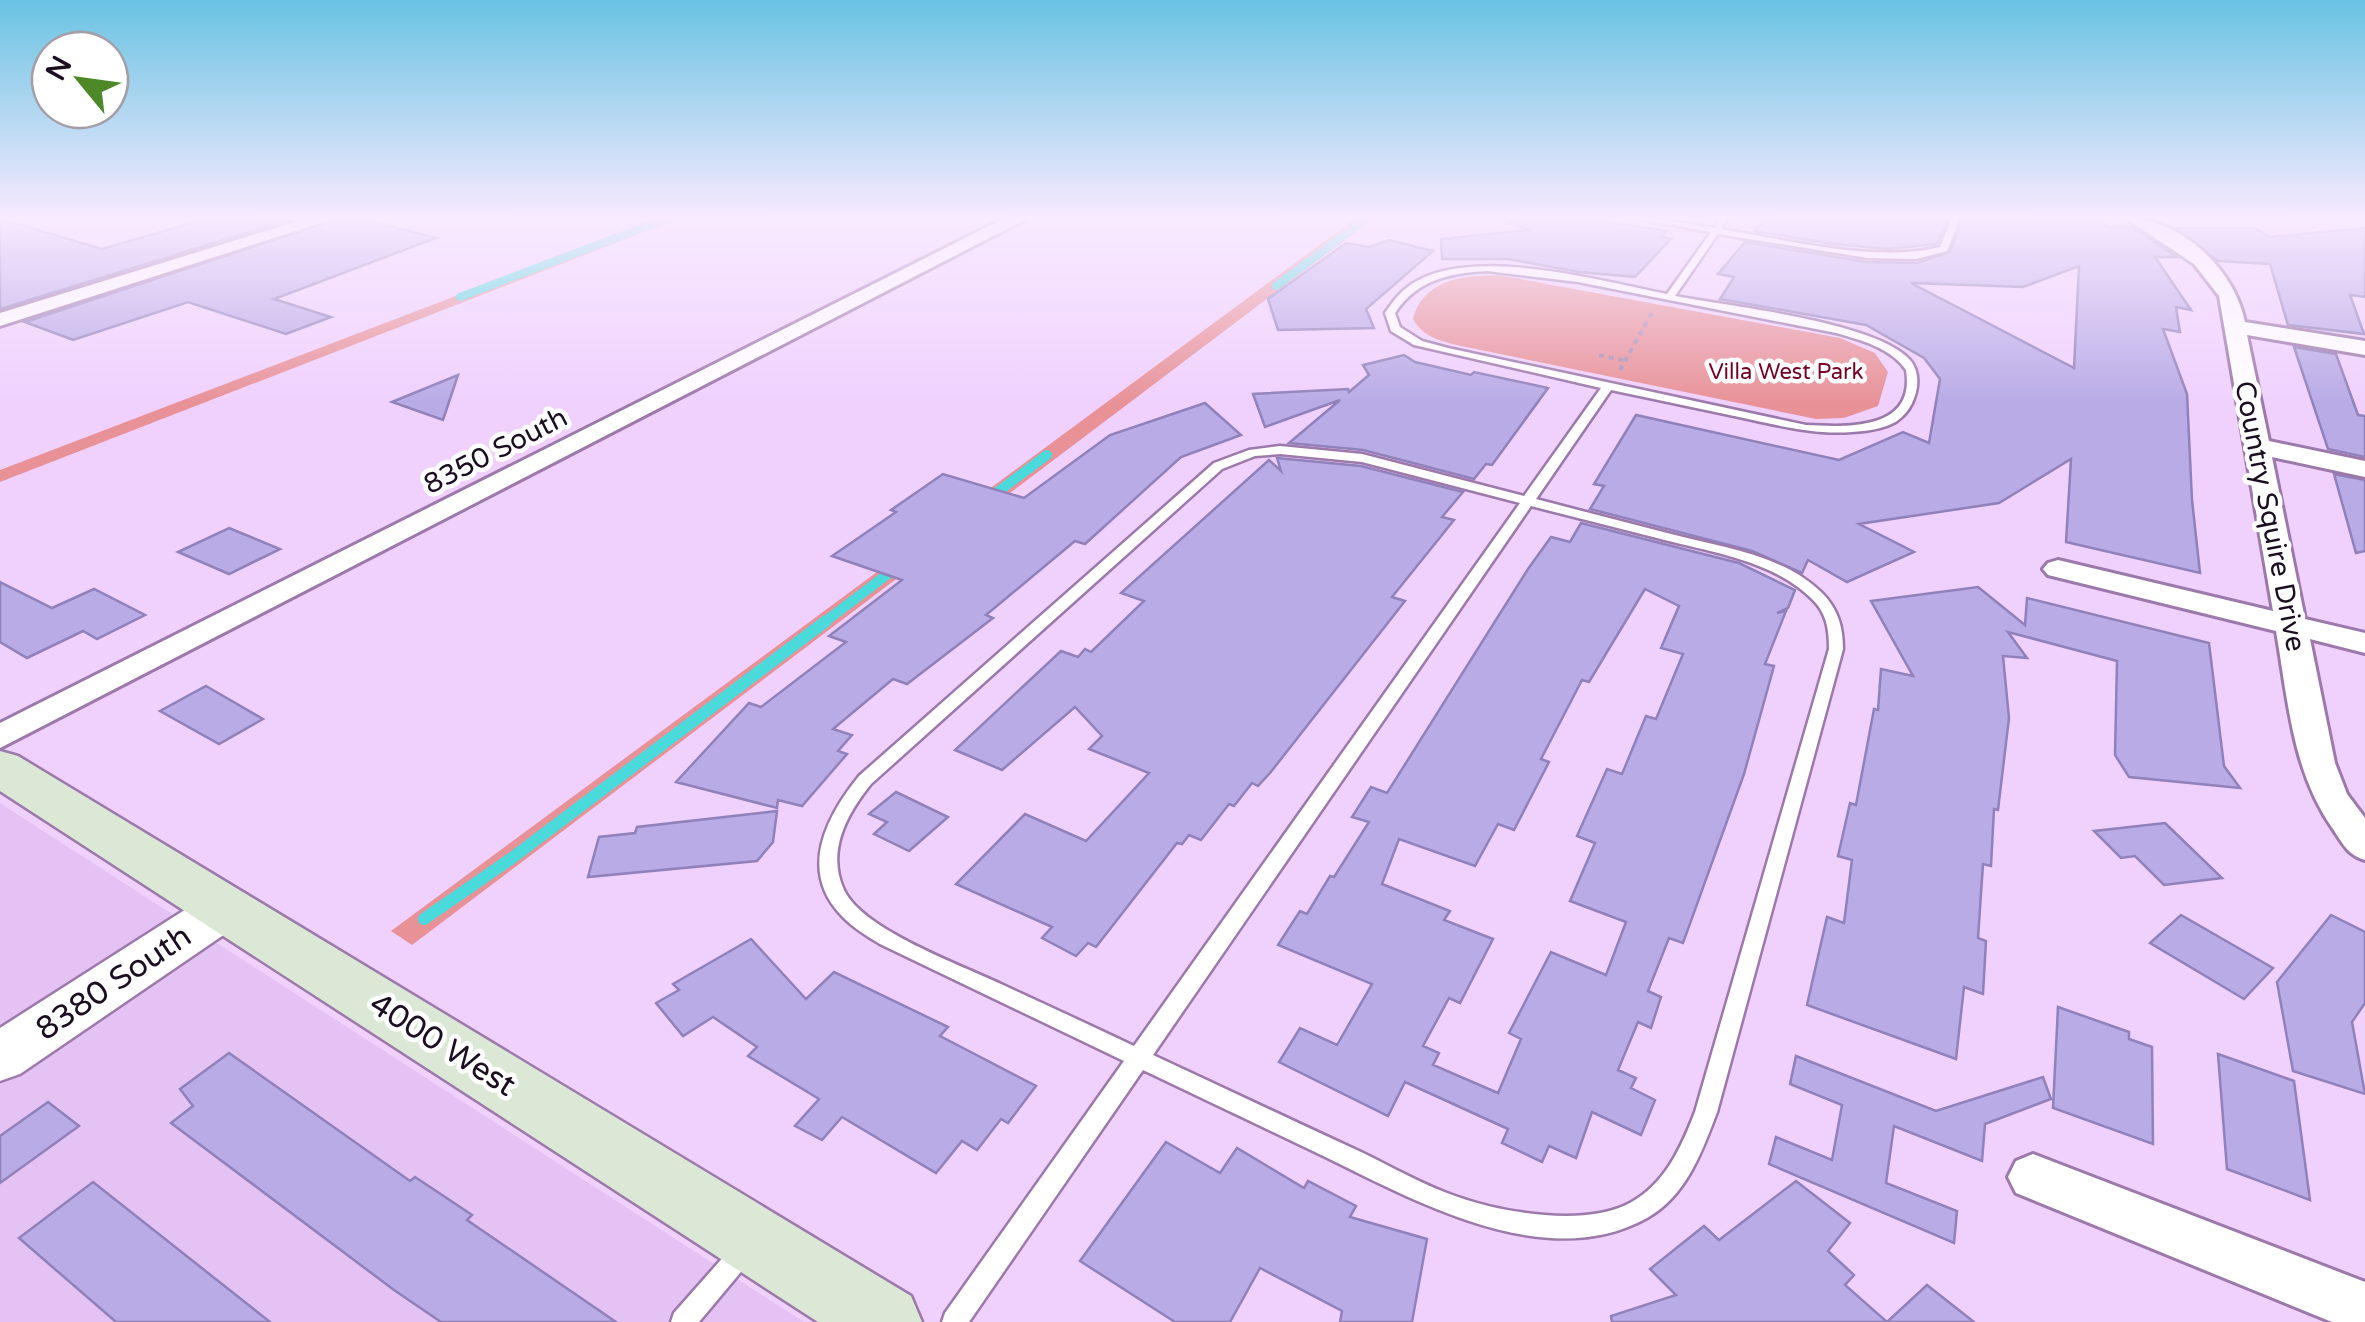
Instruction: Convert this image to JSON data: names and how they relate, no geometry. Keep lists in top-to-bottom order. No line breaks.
{"streets":{"main road":["4000 West"],"street":["8350 South","Country Squire Drive","8380 South"]},"crossings":[["8380 South","4000 West"]],"parks":["Villa West Park"],"north":"top left"}
